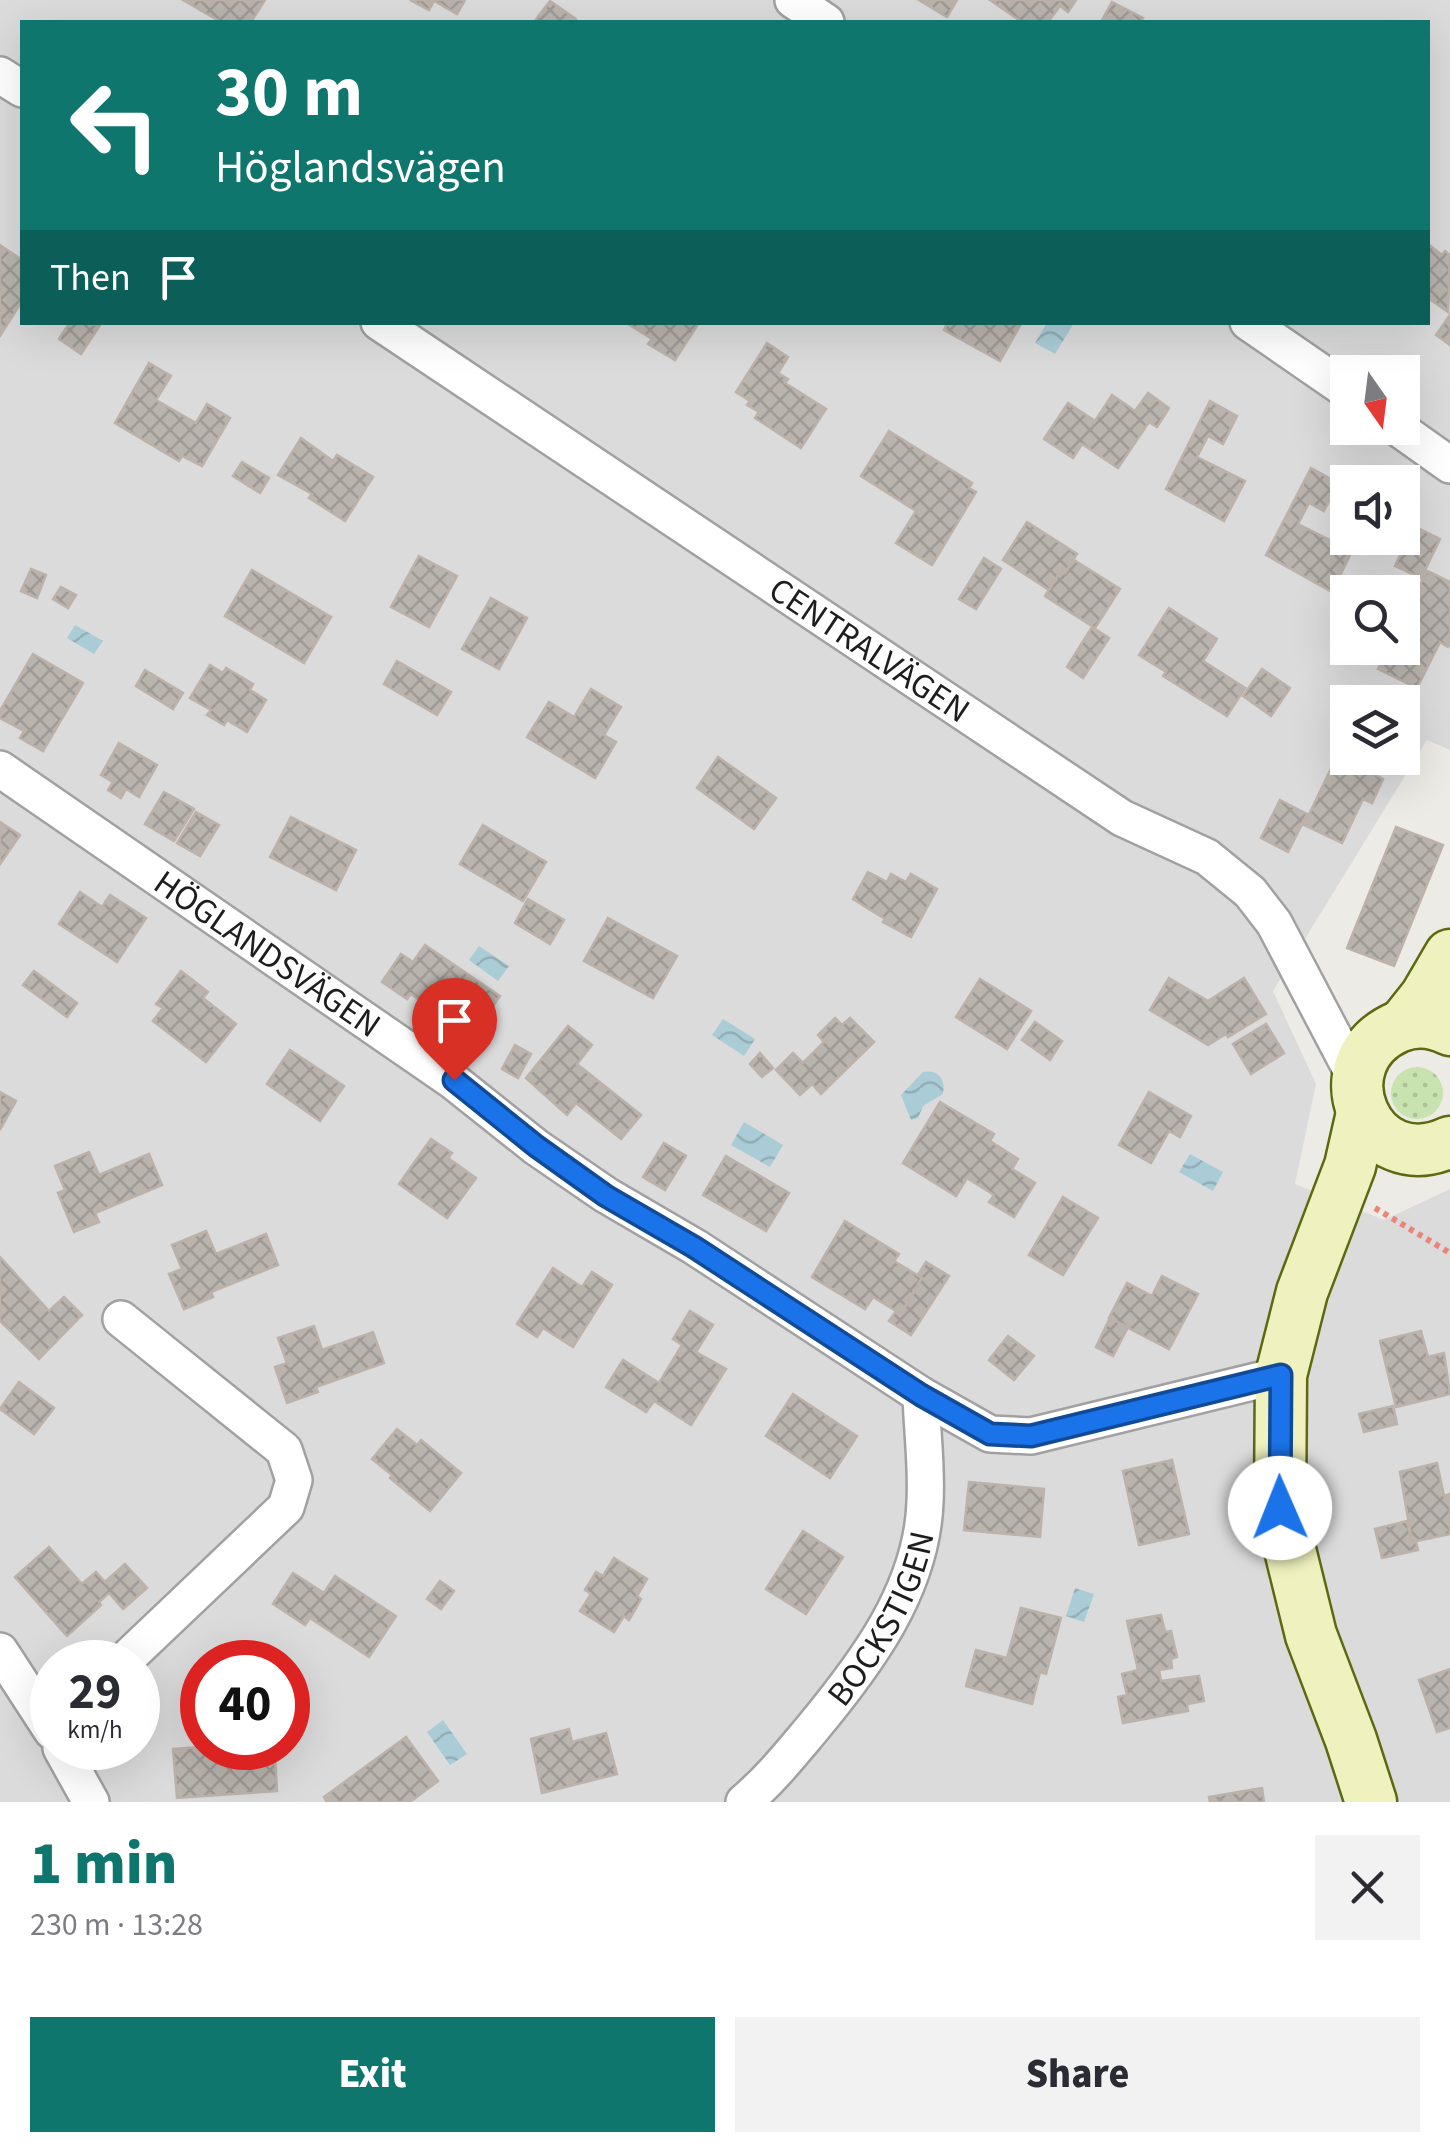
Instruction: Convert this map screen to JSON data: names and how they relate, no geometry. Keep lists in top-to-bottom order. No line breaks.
{"streets":{"street":["CENTRALVÄGEN","HÖGLANDSVÄGEN","BOCKSTIGEN"]},"crossings":[["HÖGLANDSVÄGEN","BOCKSTIGEN"]],"north":"bottom","page":{"turn":["30 m","Höglandsvägen"],"then":"Then","speed":"29 km/h","limit":"40","heading":["1 min","230 m · 13:28"],"buttons":["Exit","Share"]}}
